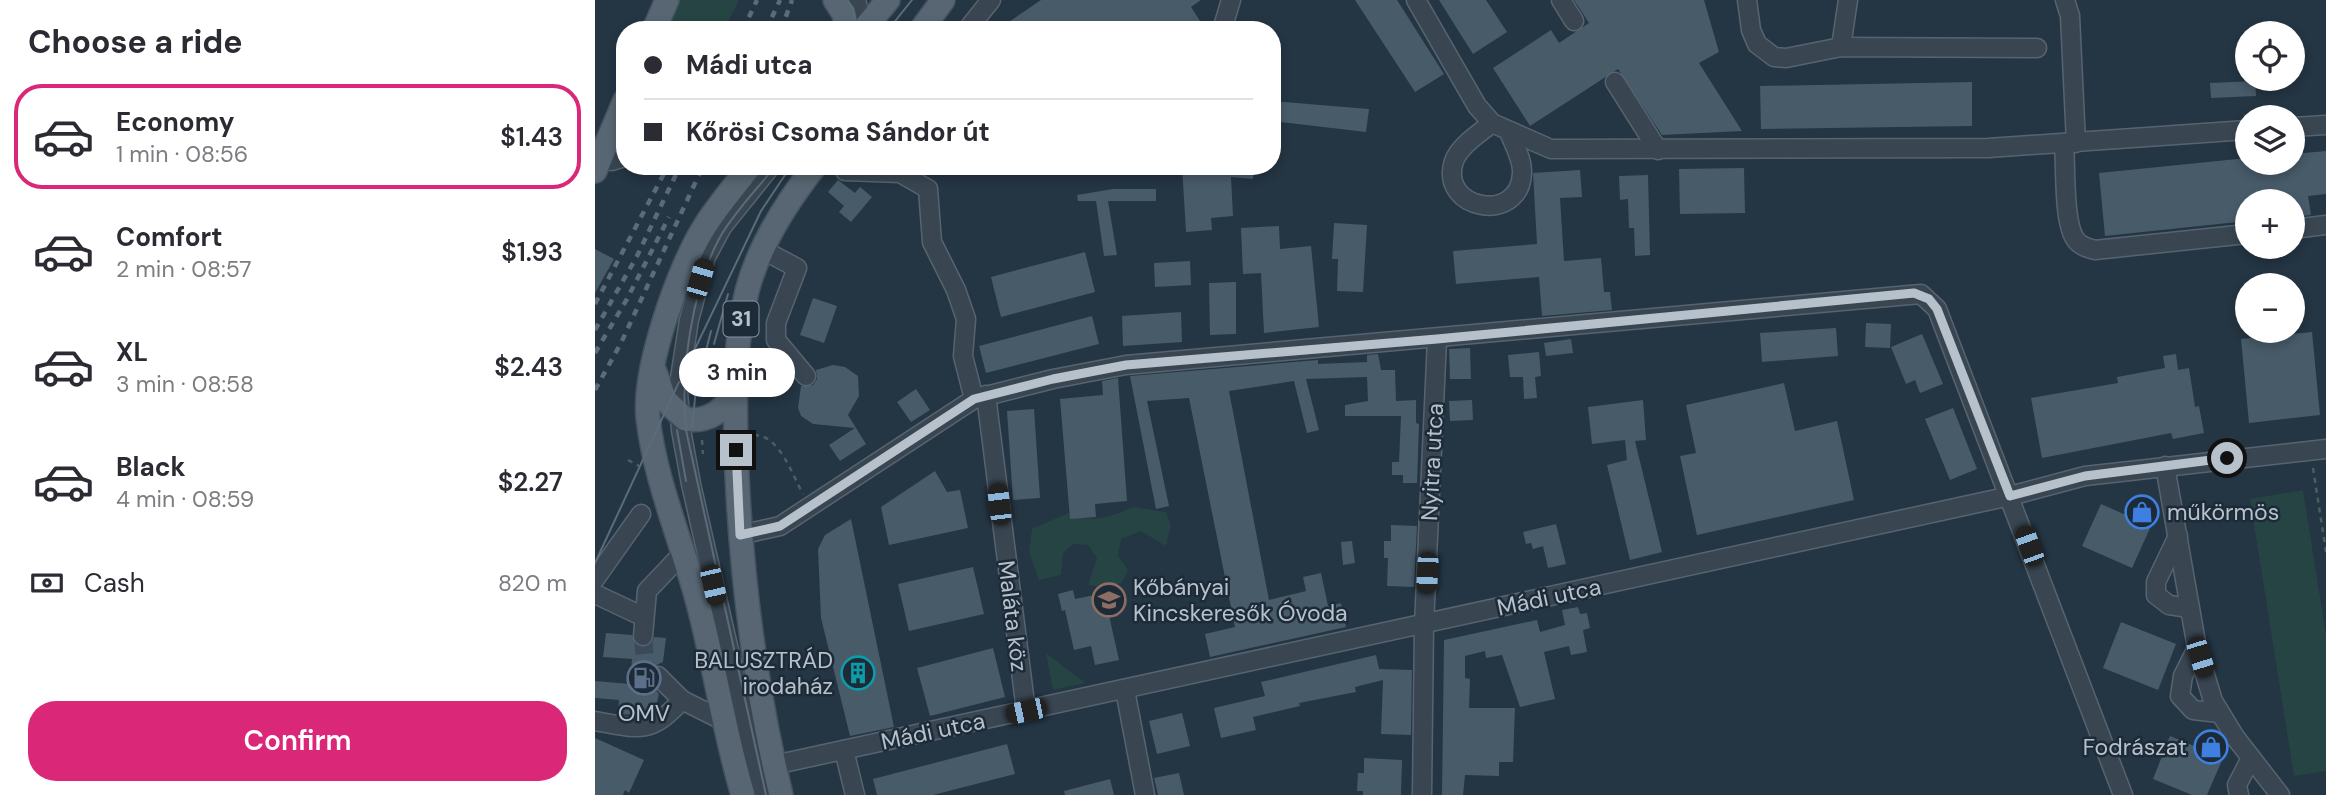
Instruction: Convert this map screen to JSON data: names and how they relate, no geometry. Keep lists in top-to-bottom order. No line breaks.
{"streets":{"main road":["31"],"street":["Nyitra utca","Mádi utca","Maláta köz"]},"crossings":[["31","Mádi utca"],["Nyitra utca","Mádi utca"],["Mádi utca","Maláta köz"]],"places":{"shop":["műkörmös","Fodrászat"],"school or university":["Kőbányai Kincskeresők Óvoda"],"building":["BALUSZTRÁD irodaház"],"fuel station":["OMV"]},"page":{"heading":"Choose a ride","map_buttons":["+","−"],"banner":["Mádi utca","Kőrösi Csoma Sándor út"],"list":[{"name":"Economy","note":"1 min · 08:56","value":"$1.43"},{"name":"Comfort","note":"2 min · 08:57","value":"$1.93"},{"name":"XL","note":"3 min · 08:58","value":"$2.43"},{"name":"Black","note":"4 min · 08:59","value":"$2.27"}],"bubble":"3 min","pay":["Cash","820 m"],"buttons":"Confirm"}}
